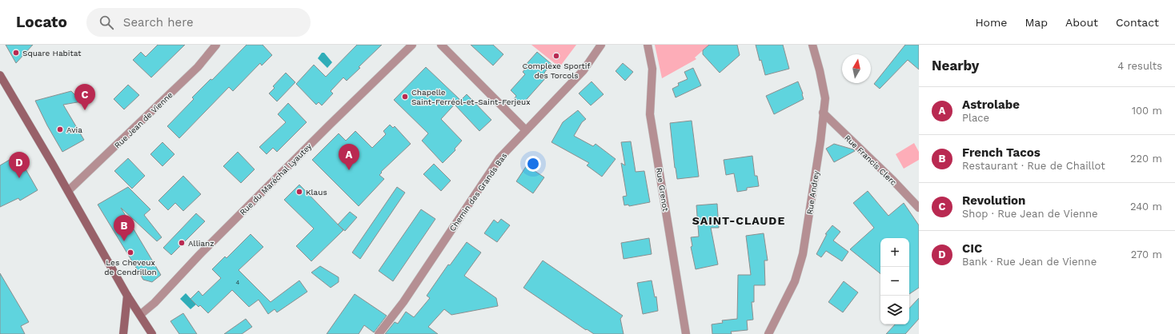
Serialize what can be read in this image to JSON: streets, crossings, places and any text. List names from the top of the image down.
{
  "streets": {
    "street": [
      "Rue Jean de Vienne",
      "Rue Francis Clerc",
      "Rue du Maréchal Lyautey",
      "Rue Grenot",
      "Chemin des Grands Bas",
      "Rue Andrey"
    ]
  },
  "crossings": [
    ["Rue Francis Clerc", "Rue Andrey"]
  ],
  "districts": ["SAINT-CLAUDE"],
  "places": [
    "Square Habitat",
    "Complexe Sportif des Torcols",
    "Chapelle Saint-Ferréol-et-Saint-Ferjeux",
    "Avia",
    "Klaus",
    "Allianz",
    "Les Cheveux de Cendrillon"
  ],
  "house_numbers": ["4"],
  "north": "top",
  "page": {
    "header": "Locato",
    "search": "Search here",
    "nav": [
      "Home",
      "Map",
      "About",
      "Contact"
    ],
    "heading": ["Nearby", "4 results"],
    "pins": [
      "C",
      "A",
      "D",
      "B"
    ],
    "list": [
      {
        "mark": "A",
        "name": "Astrolabe",
        "note": "Place",
        "value": "100 m"
      },
      {
        "mark": "B",
        "name": "French Tacos",
        "note": "Restaurant · Rue de Chaillot",
        "value": "220 m"
      },
      {
        "mark": "C",
        "name": "Revolution",
        "note": "Shop · Rue Jean de Vienne",
        "value": "240 m"
      },
      {
        "mark": "D",
        "name": "CIC",
        "note": "Bank · Rue Jean de Vienne",
        "value": "270 m"
      }
    ],
    "map_buttons": ["+", "−"]
  }
}
